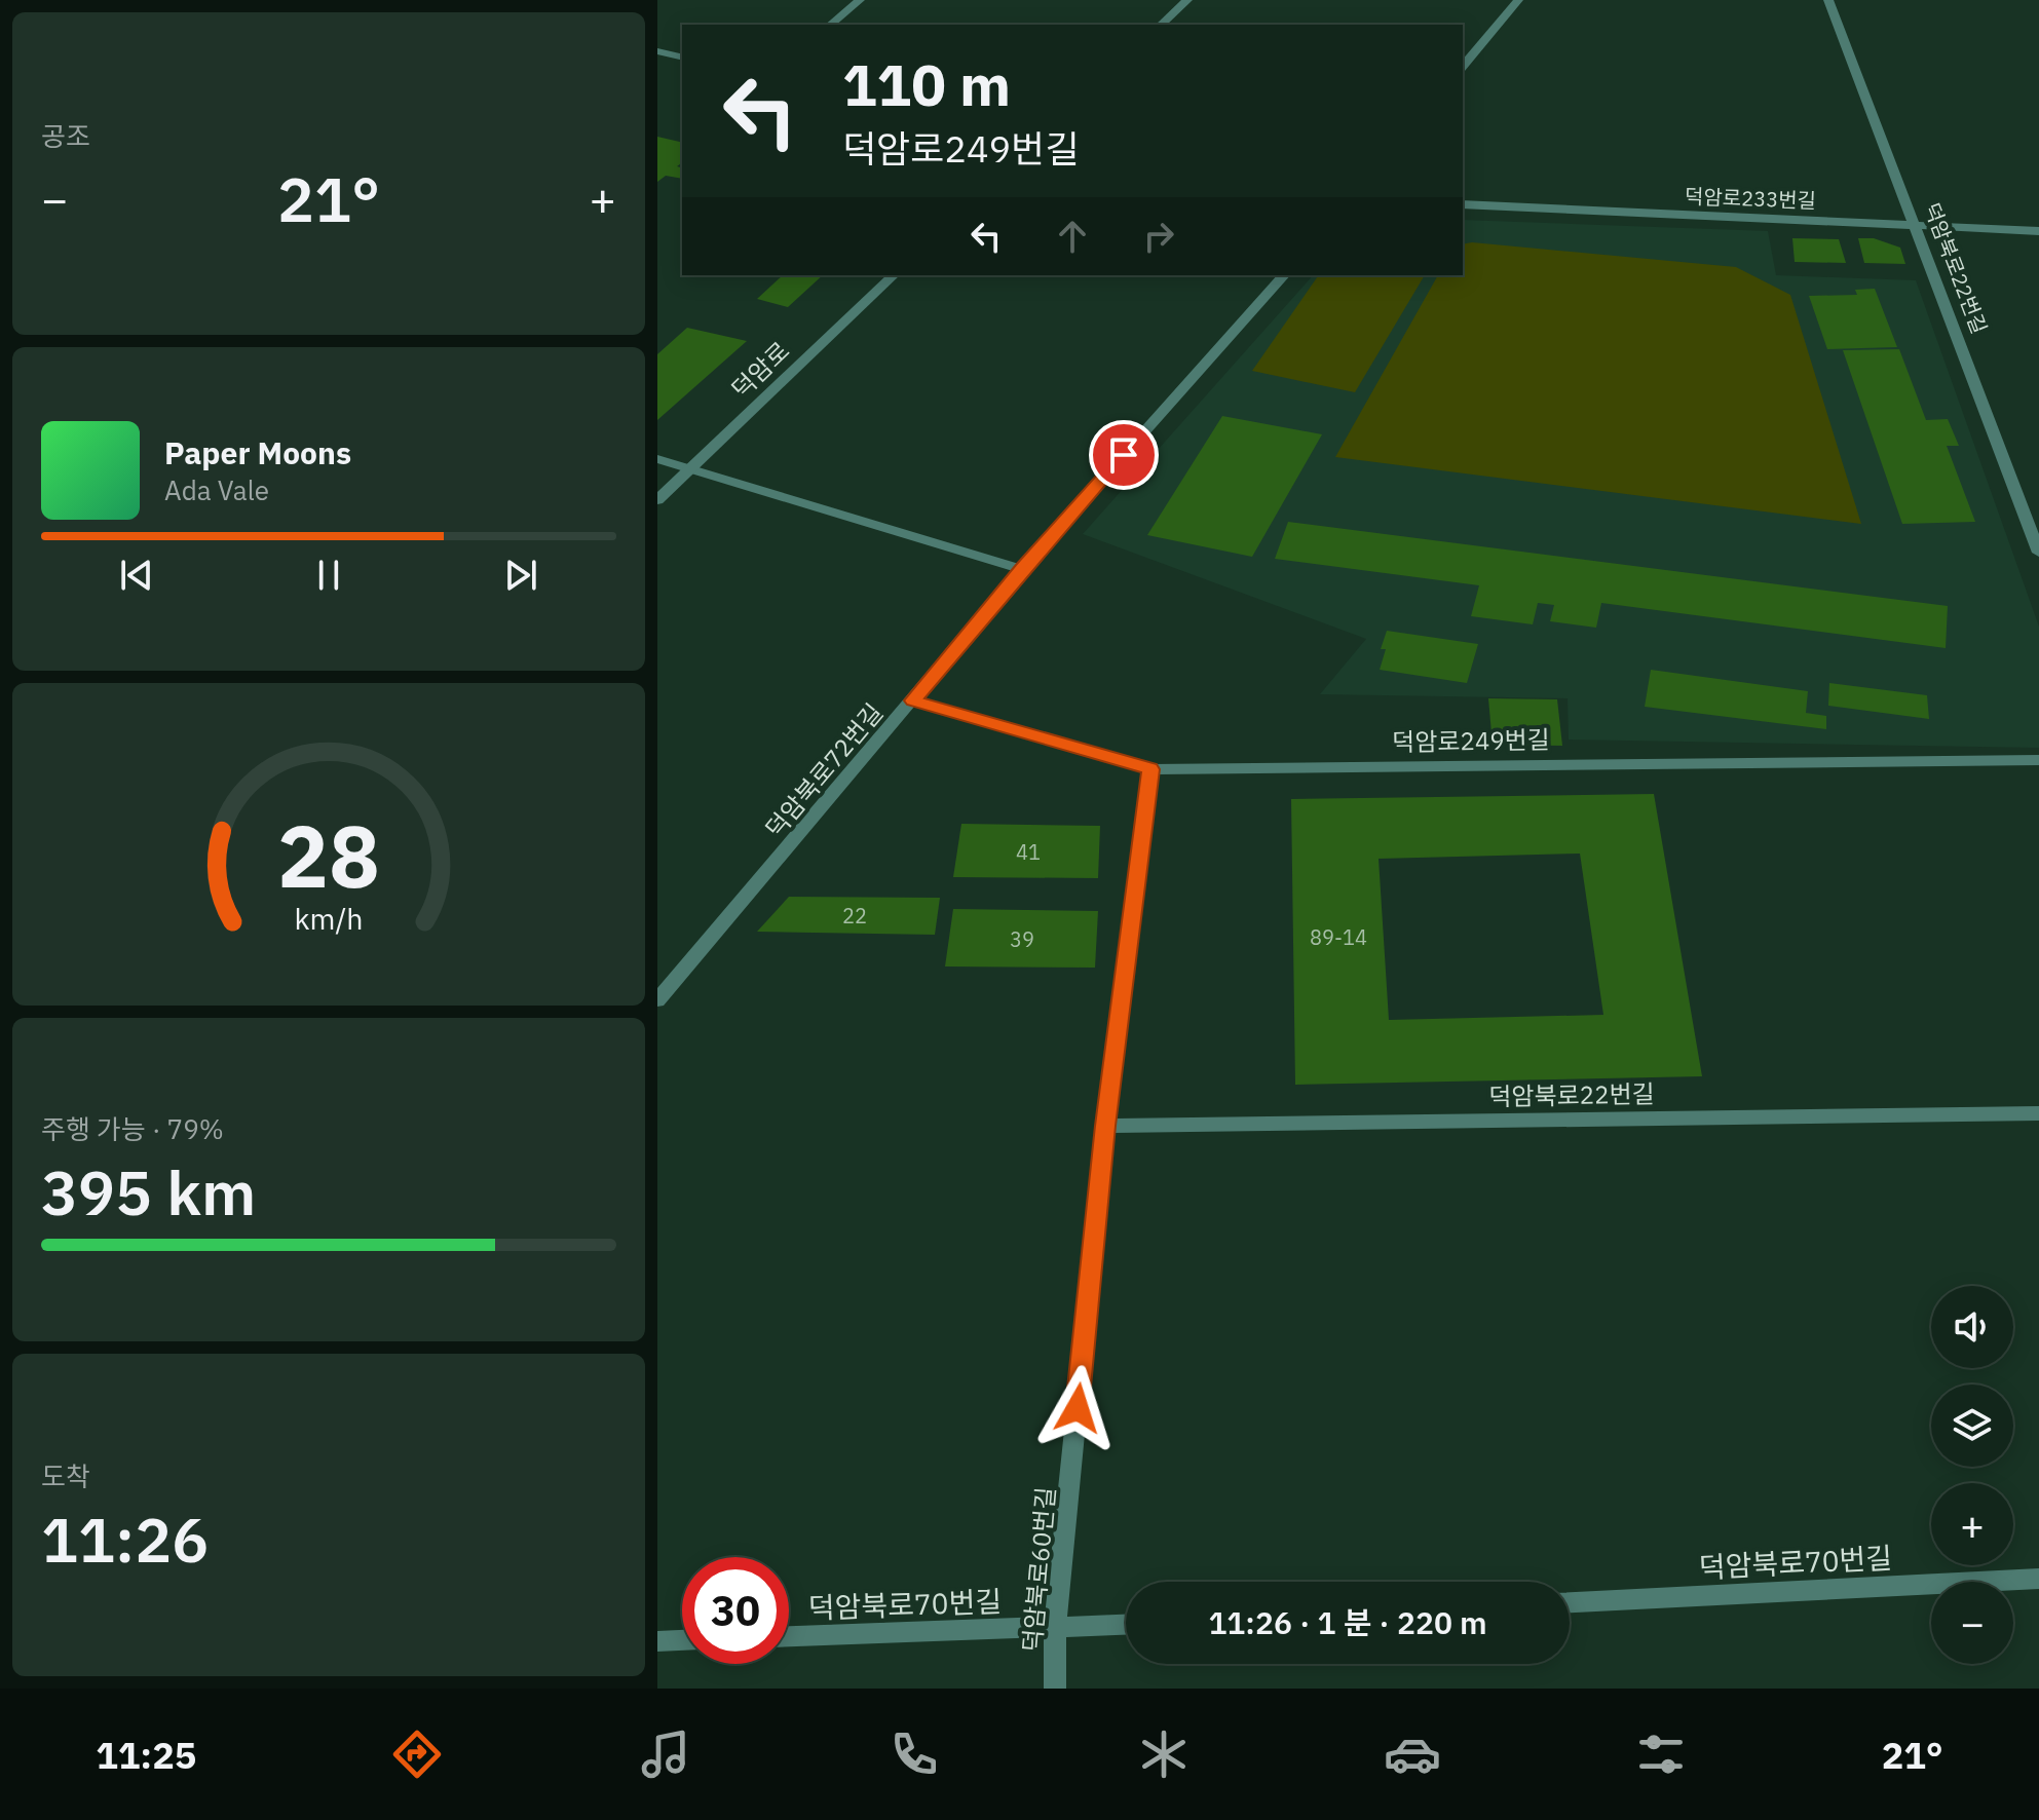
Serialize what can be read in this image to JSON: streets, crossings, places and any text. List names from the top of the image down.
{
  "streets": {
    "street": [
      "덕암로233번길",
      "덕암북로22번길",
      "덕암로",
      "덕암로249번길",
      "덕암북로72번길",
      "덕암북로70번길",
      "덕암북로60번길"
    ]
  },
  "crossings": [
    ["덕암로233번길", "덕암북로22번길"],
    ["덕암북로22번길", "덕암북로60번길"],
    ["덕암로249번길", "덕암북로72번길"],
    ["덕암로249번길", "덕암북로60번길"],
    ["덕암북로70번길", "덕암북로60번길"]
  ],
  "house_numbers": [
    "41",
    "22",
    "89-14",
    "39"
  ],
  "page": {
    "tile": [
      "공조",
      ["주행 가능 · 79%", "395 km"],
      ["도착", "11:26"]
    ],
    "turn": ["110 m", "덕암로249번길"],
    "heat": ["−", "21°", "+"],
    "song": ["Paper Moons", "Ada Vale"],
    "map_buttons": ["+", "−"],
    "limit": "30",
    "trip": "11:26 · 1 분 · 220 m",
    "tabs": ["11:25", "21°"],
    "gauge": ["28", "km/h"]
  }
}
